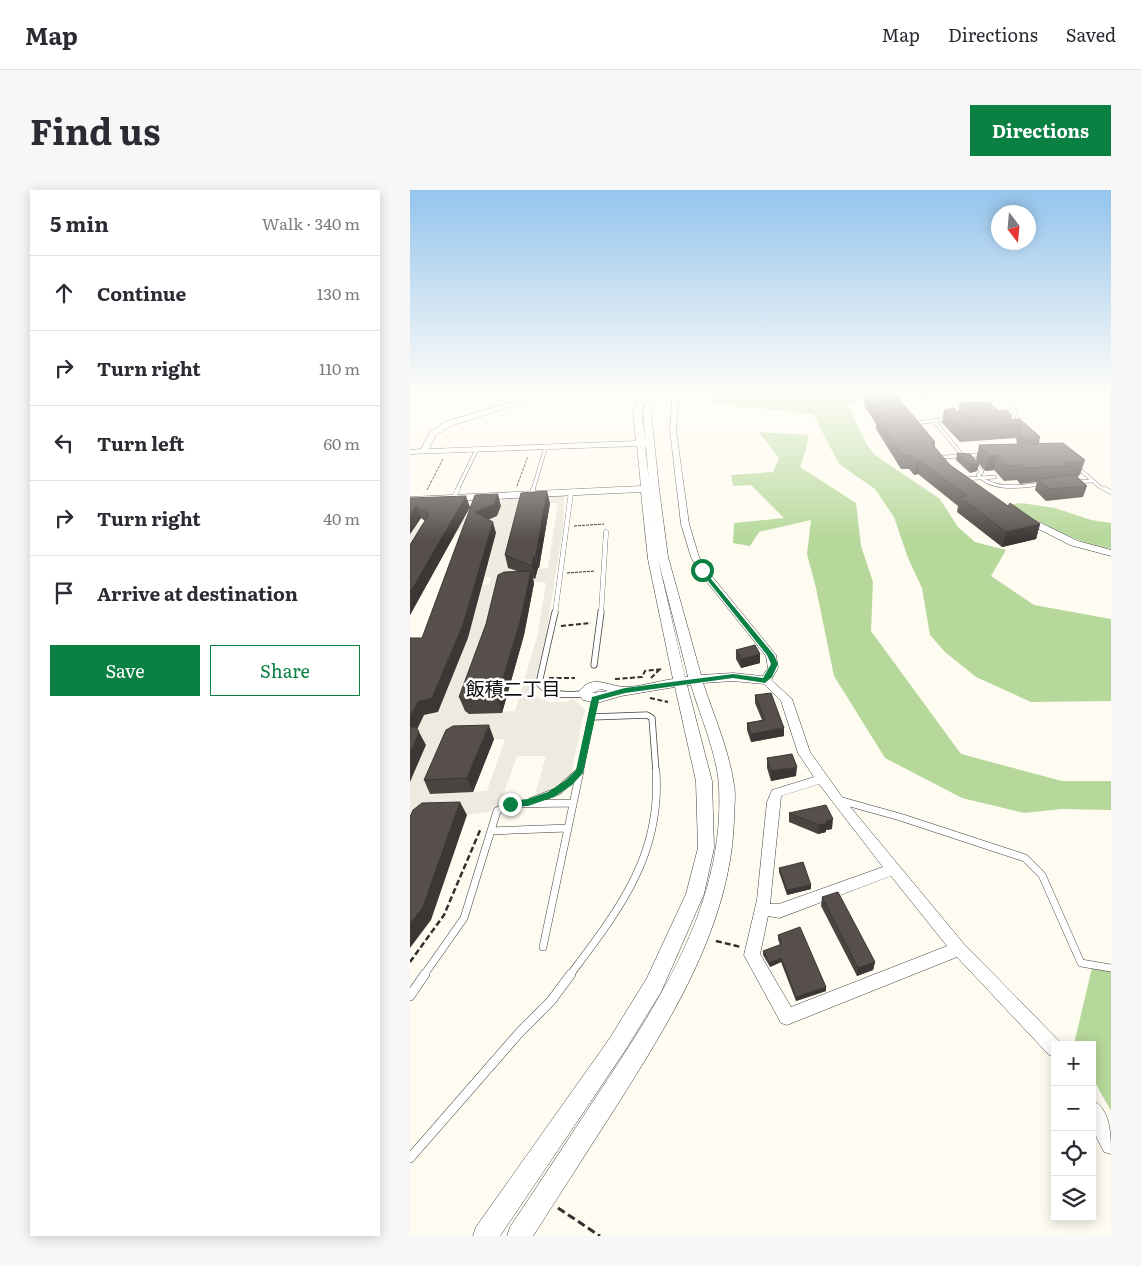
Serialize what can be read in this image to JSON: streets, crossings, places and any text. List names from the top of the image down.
{
  "districts": ["飯積二丁目"],
  "north": "bottom",
  "page": {
    "header": "Map",
    "nav": ["Map", "Directions", "Saved"],
    "title": "Find us",
    "buttons": [
      "Directions",
      ["Save", "Share"]
    ],
    "heading": ["5 min", "Walk · 340 m"],
    "list": [
      ["Continue", "130 m"],
      ["Turn right", "110 m"],
      ["Turn left", "60 m"],
      ["Turn right", "40 m"],
      "Arrive at destination"
    ],
    "map_buttons": ["+", "−"]
  }
}
